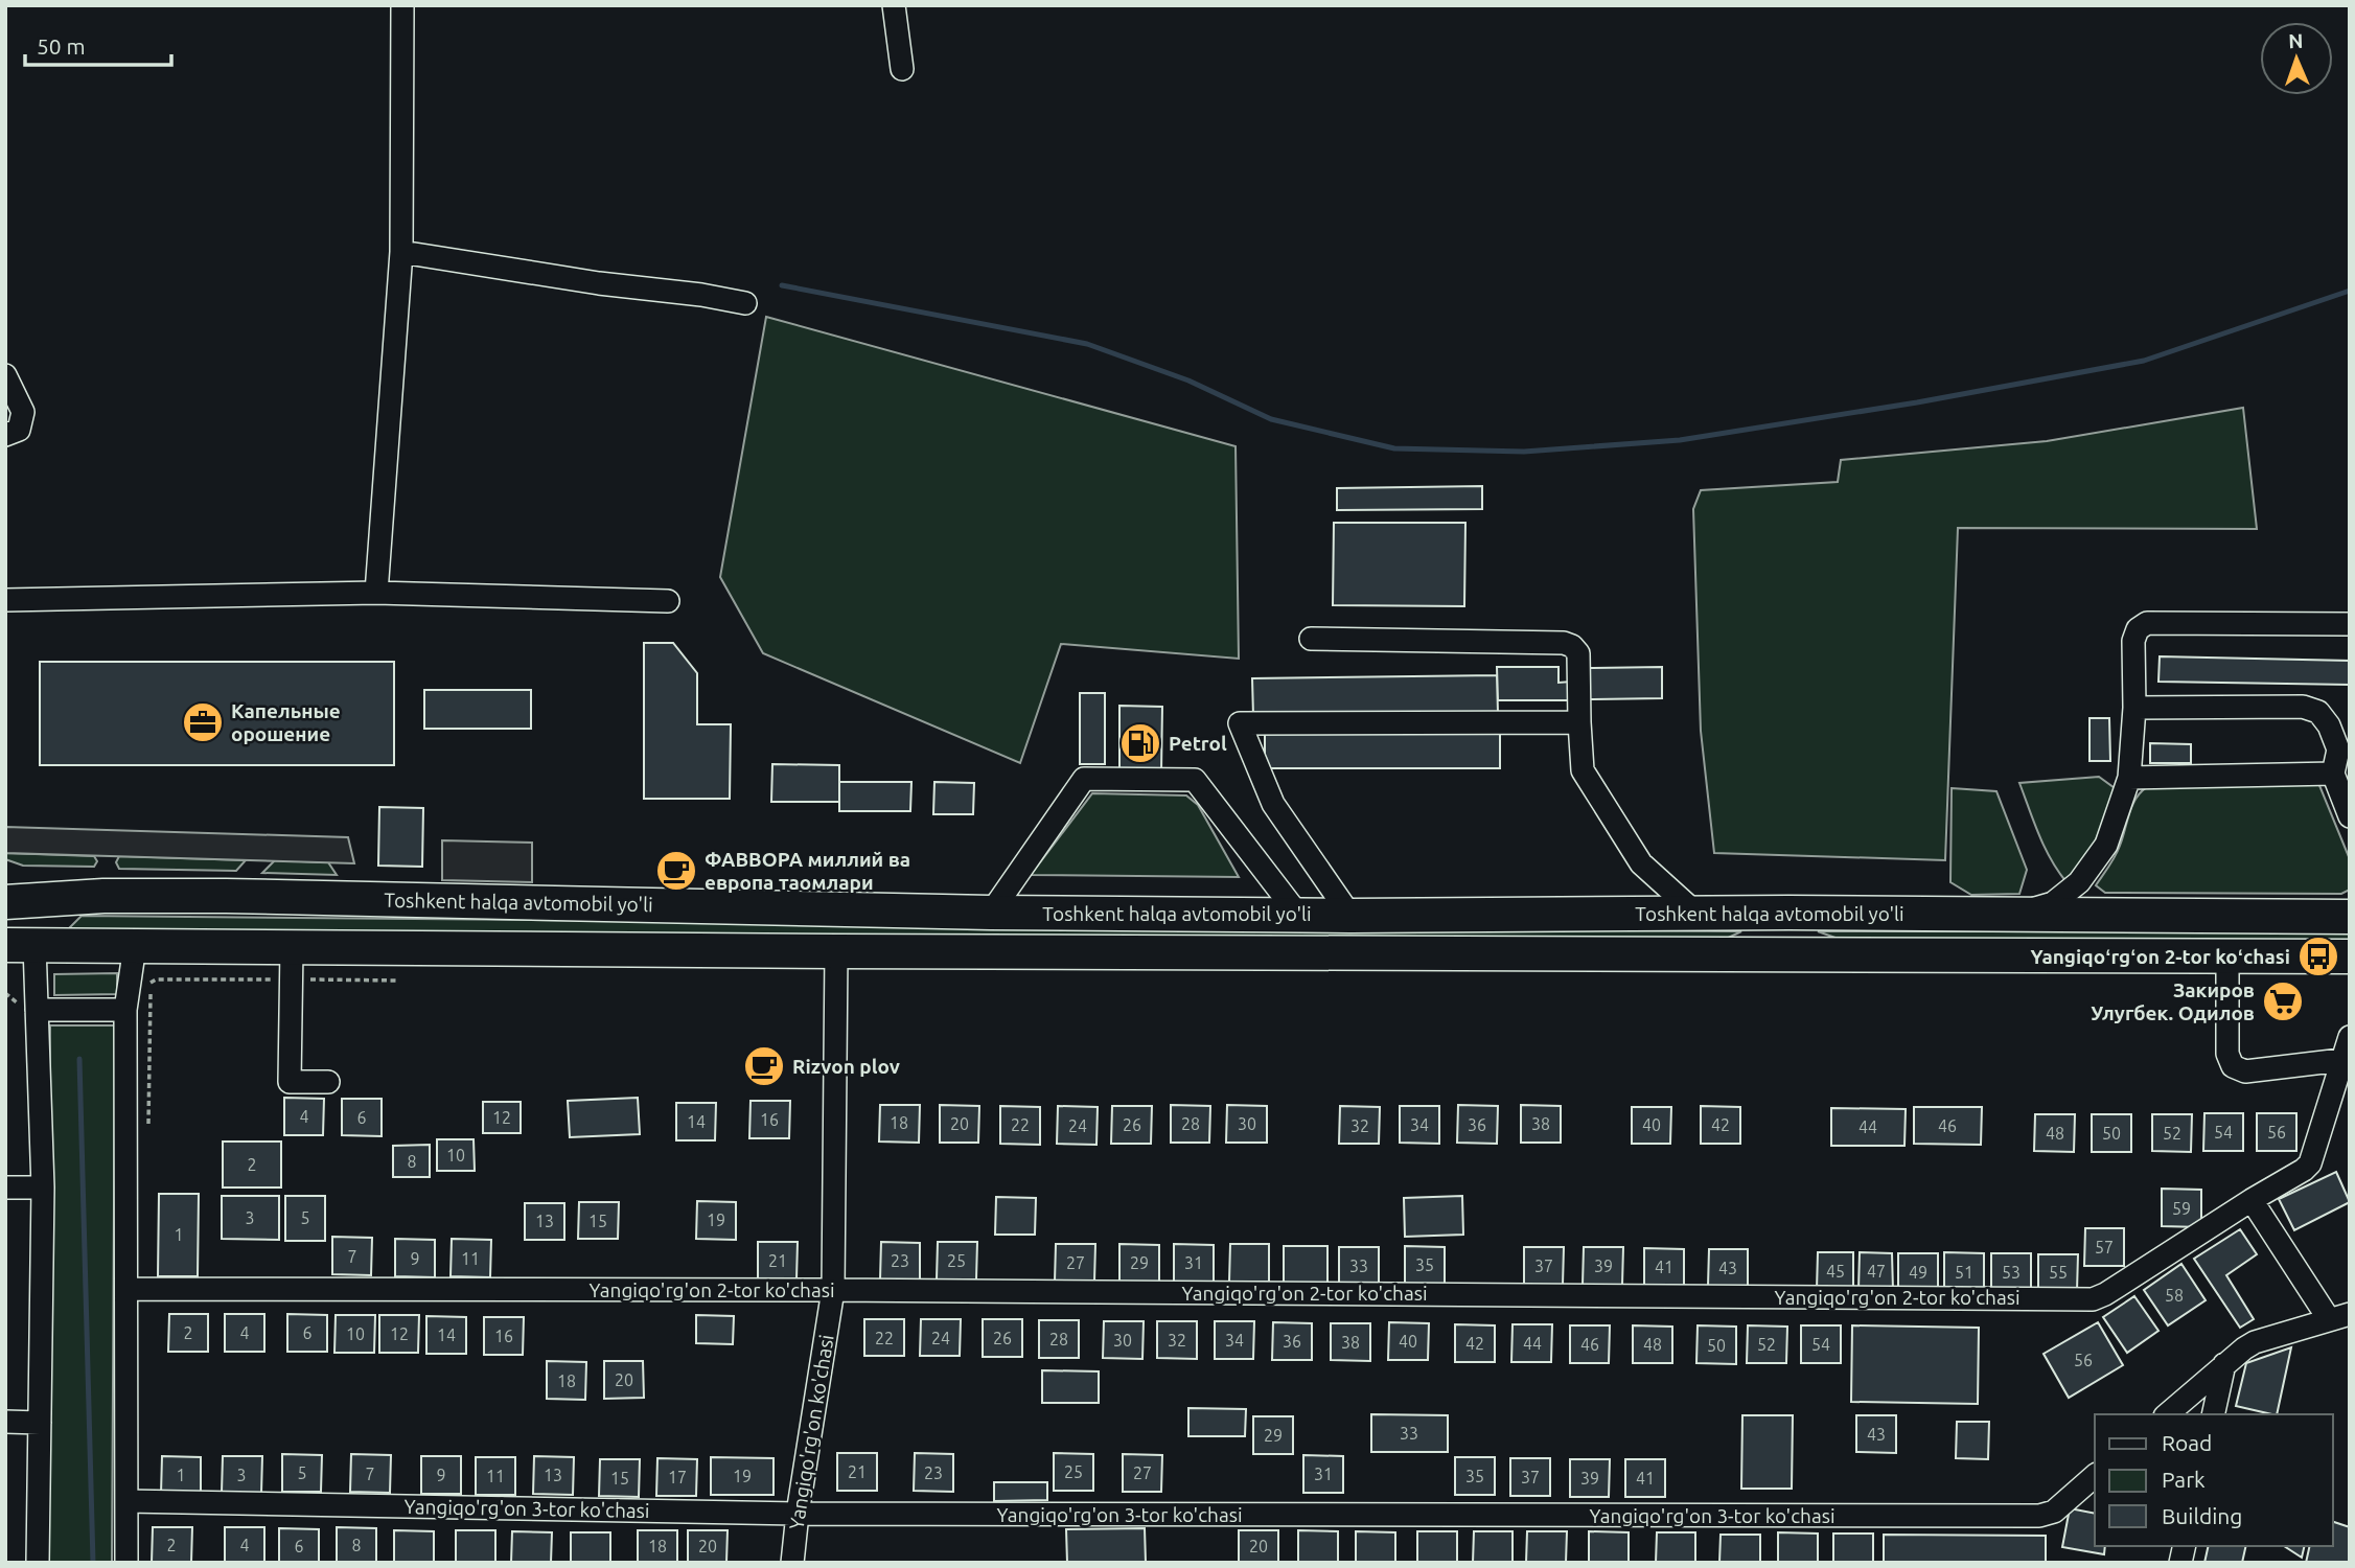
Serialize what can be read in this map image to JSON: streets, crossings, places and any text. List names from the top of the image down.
{
  "streets": {
    "highway": ["Toshkent halqa avtomobil yo'li"],
    "street": ["Yangiqo'rg'on 2-tor ko'chasi", "Yangiqo'rg'on ko'chasi", "Yangiqo'rg'on 3-tor ko'chasi"]
  },
  "crossings": [
    ["Toshkent halqa avtomobil yo'li", "Yangiqo'rg'on ko'chasi"],
    ["Yangiqo'rg'on 2-tor ko'chasi", "Yangiqo'rg'on ko'chasi"],
    ["Yangiqo'rg'on ko'chasi", "Yangiqo'rg'on 3-tor ko'chasi"]
  ],
  "places": {
    "office": ["Капельные орошение"],
    "fuel station": ["Petrol"],
    "cafe": ["ФАВВОРА миллий ва европа таомлари", "Rizvon plov"],
    "bus stop": ["Yangiqoʻrgʻon 2-tor koʻchasi"],
    "supermarket": ["Закиров Улугбек. Одилов"]
  },
  "house_numbers": [
    "4",
    "6",
    "12",
    "16",
    "14",
    "18",
    "20",
    "28",
    "30",
    "38",
    "22",
    "26",
    "34",
    "36",
    "40",
    "42",
    "24",
    "32",
    "46",
    "44",
    "54",
    "56",
    "48",
    "50",
    "52",
    "10",
    "8",
    "2",
    "59",
    "3",
    "5",
    "19",
    "13",
    "15",
    "1",
    "57",
    "7",
    "9",
    "11",
    "21",
    "23",
    "25",
    "27",
    "29",
    "31",
    "35",
    "33",
    "37",
    "39",
    "41",
    "43",
    "45",
    "47",
    "49",
    "51",
    "53",
    "55",
    "58",
    "2",
    "4",
    "6",
    "10",
    "12",
    "14",
    "16",
    "22",
    "24",
    "26",
    "28",
    "30",
    "32",
    "34",
    "36",
    "40",
    "38",
    "42",
    "44",
    "46",
    "48",
    "52",
    "54",
    "50",
    "56",
    "20",
    "18",
    "33",
    "43",
    "29",
    "21",
    "25",
    "5",
    "23",
    "27",
    "7",
    "31",
    "1",
    "3",
    "9",
    "13",
    "11",
    "19",
    "35",
    "17",
    "37",
    "15",
    "39",
    "41",
    "2",
    "4",
    "8",
    "6",
    "18",
    "20",
    "20"
  ],
  "legend": ["Road", "Park", "Building"],
  "scale_bar": "50 m",
  "north": "top"
}
